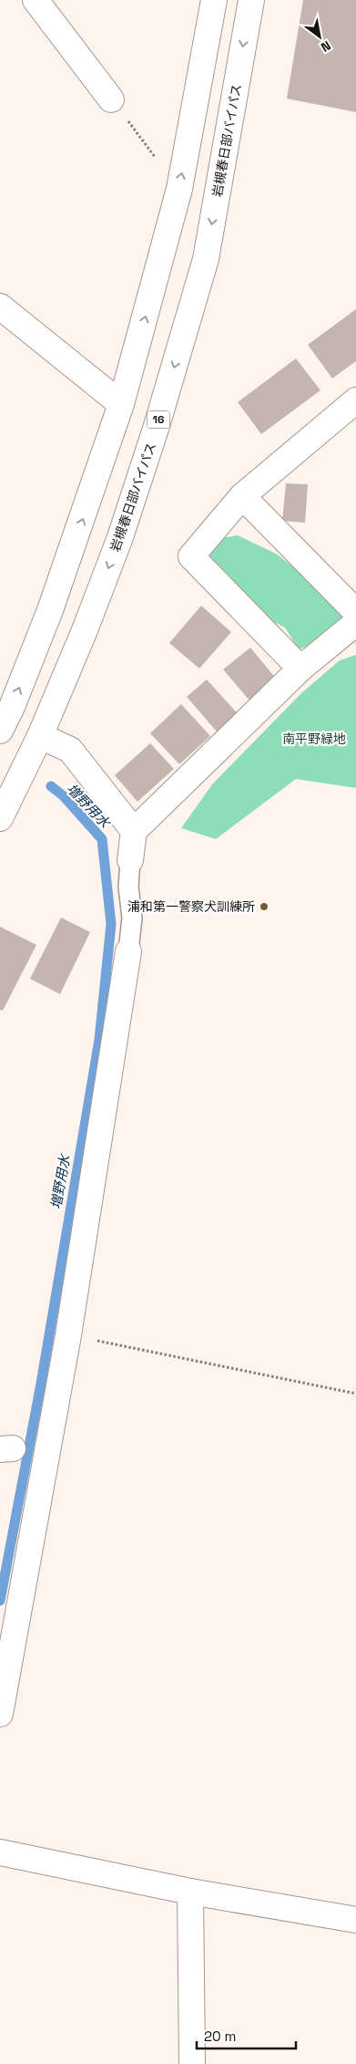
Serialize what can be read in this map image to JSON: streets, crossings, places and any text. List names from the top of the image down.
{
  "streets": {
    "main road": ["岩槻春日部バイパス", "16"]
  },
  "water": ["増野用水"],
  "parks": ["南平野緑地"],
  "places": ["浦和第一警察犬訓練所"],
  "scale_bar": "20 m",
  "north": "bottom right"
}
